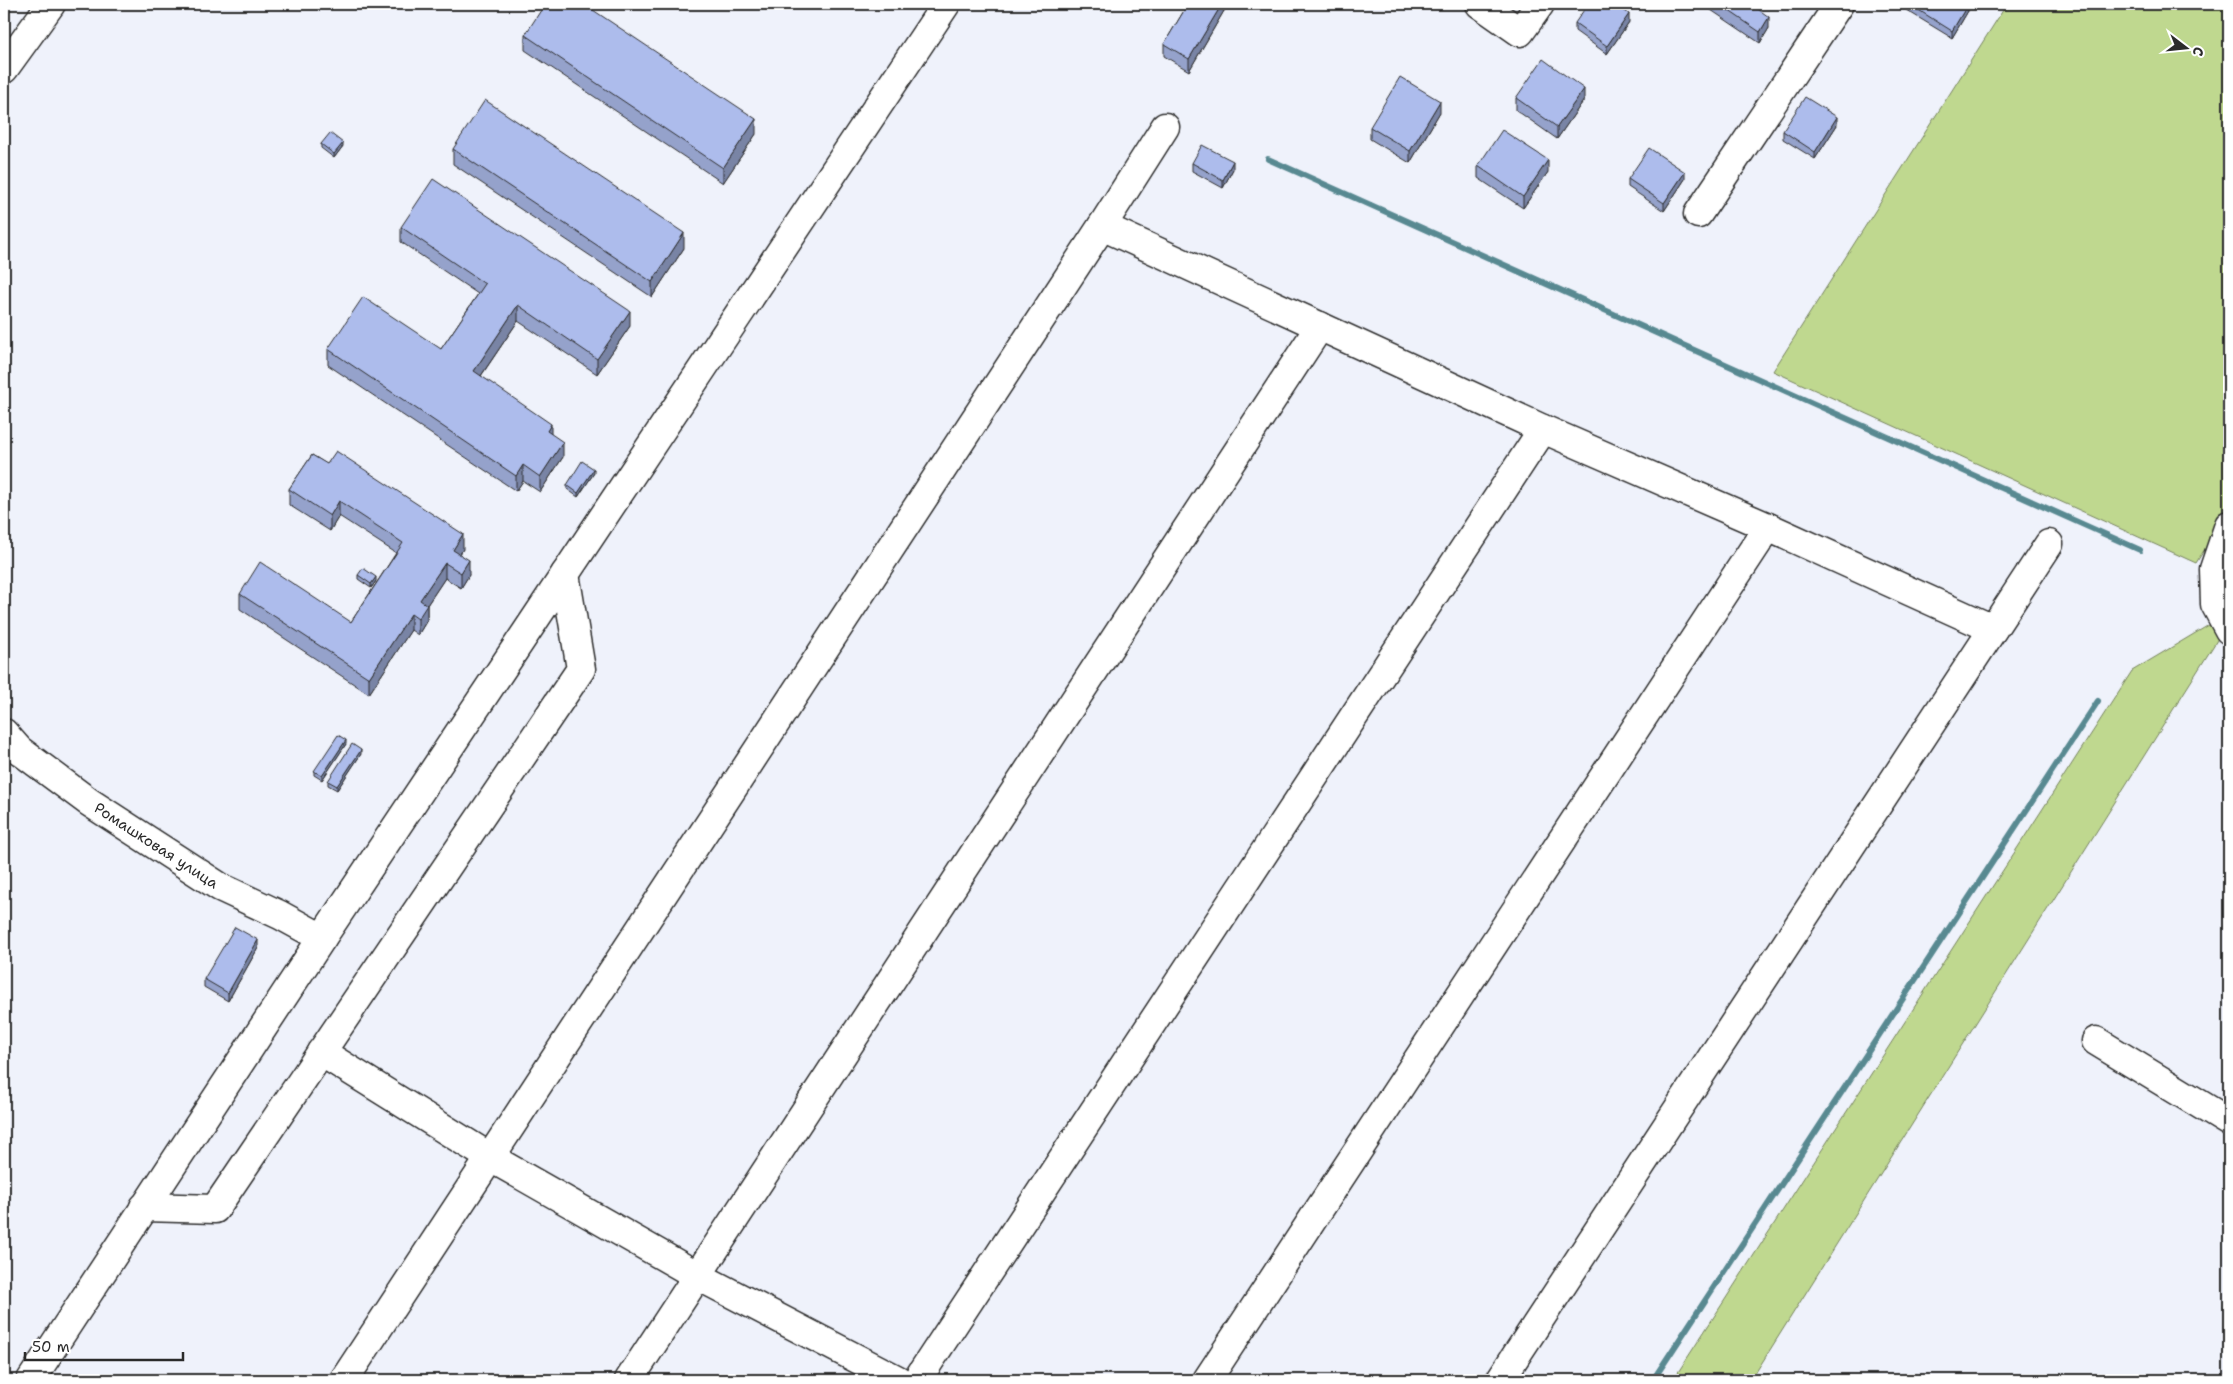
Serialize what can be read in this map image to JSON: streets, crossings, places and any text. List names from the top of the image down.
{
  "streets": {
    "street": ["Ромашковая улица"]
  },
  "scale_bar": "50 m",
  "north": "right"
}
